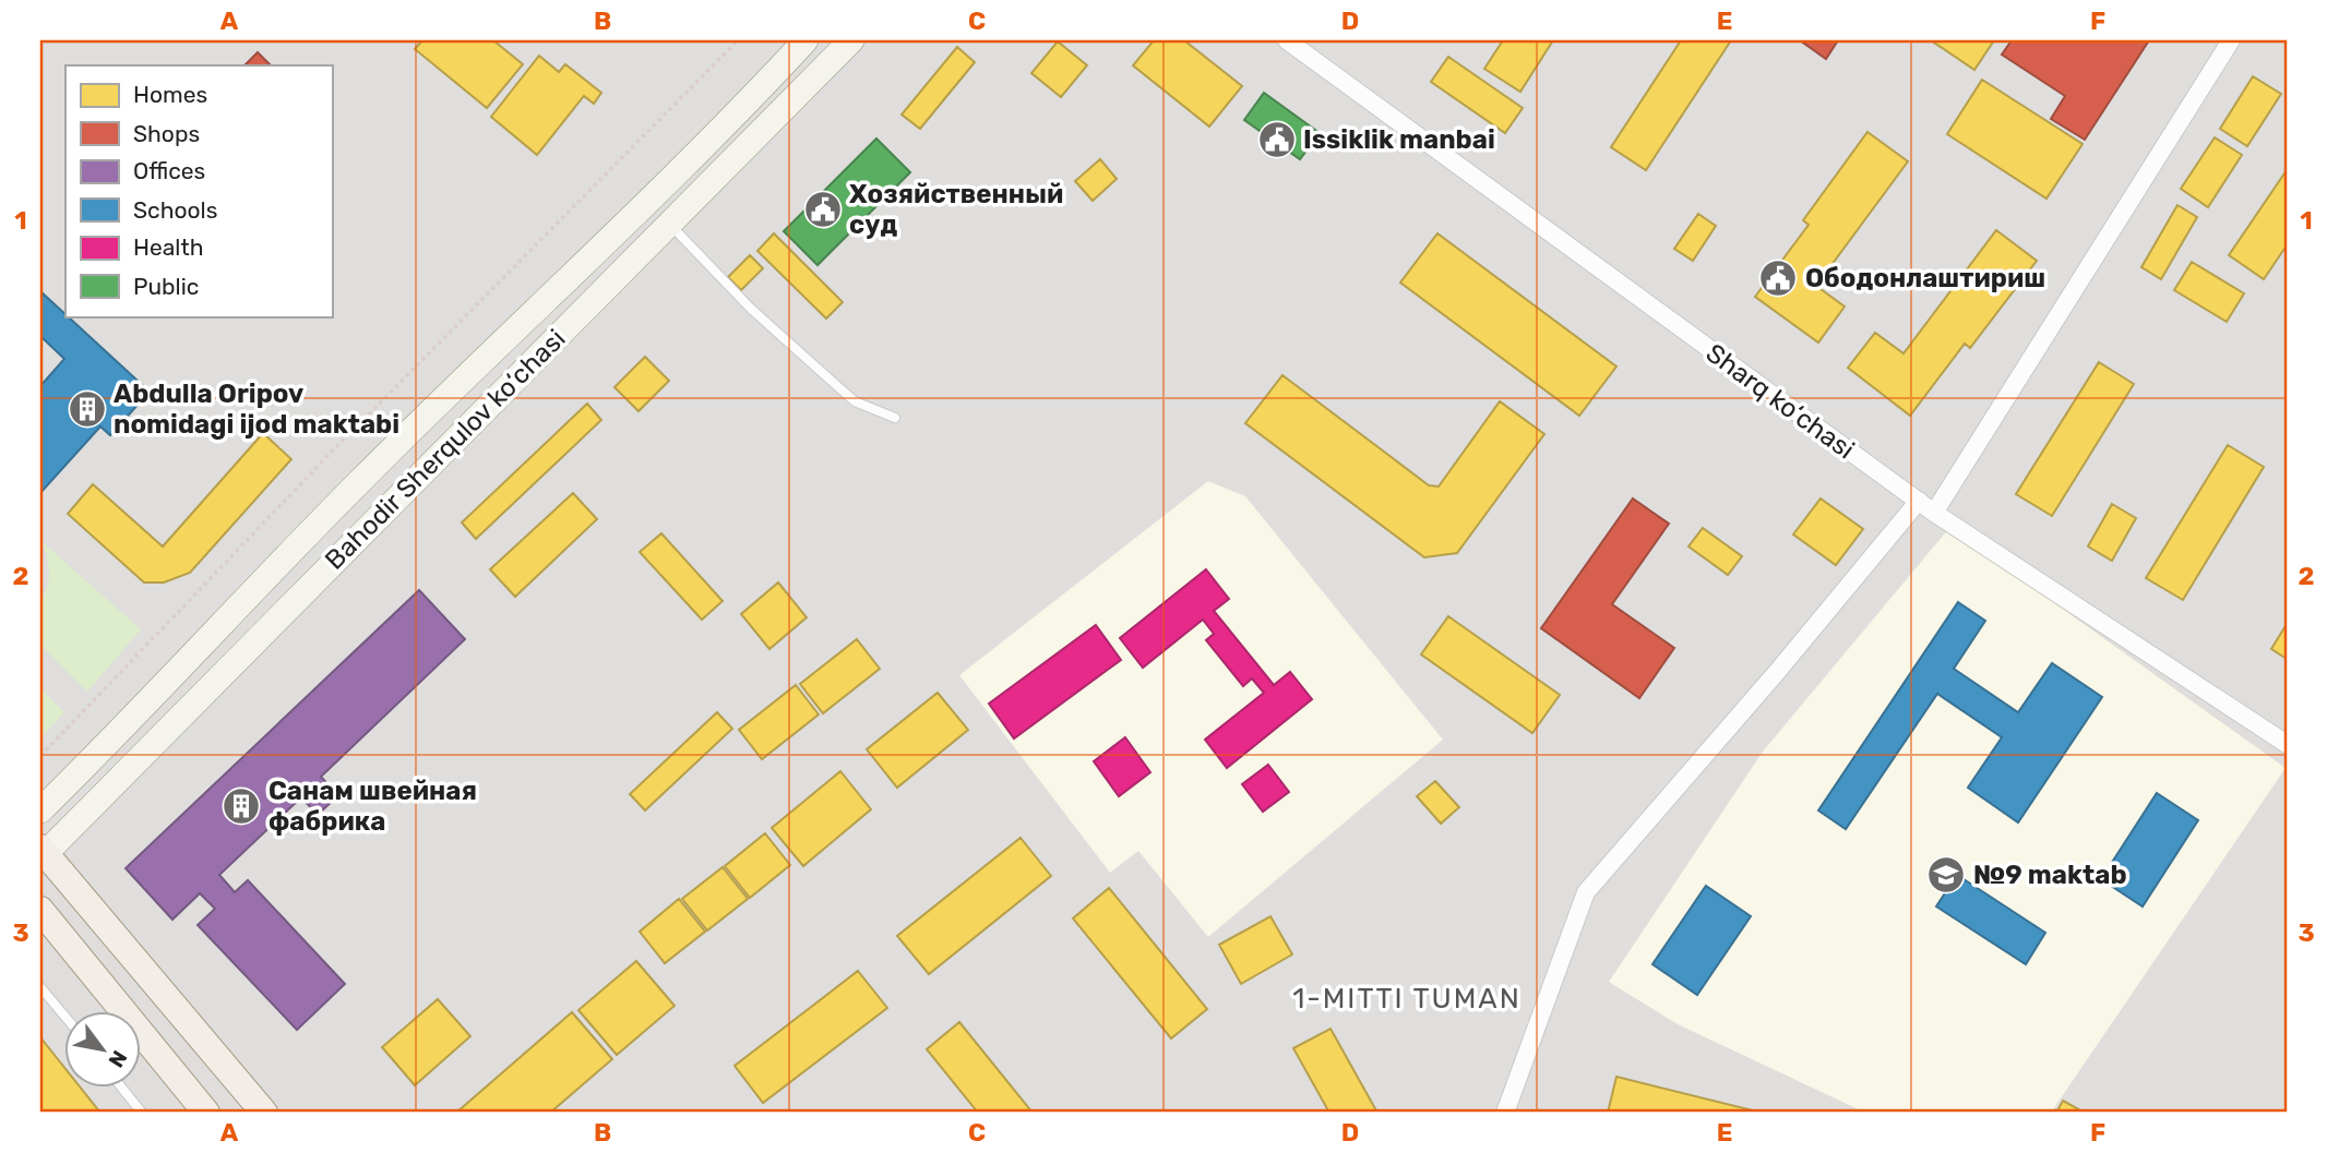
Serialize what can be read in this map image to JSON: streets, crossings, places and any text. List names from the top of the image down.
{
  "streets": {
    "main road": ["Bahodir Sherqulov ko‘chasi"],
    "street": ["Sharq ko‘chasi"]
  },
  "districts": ["1-MITTI TUMAN"],
  "places": {
    "public building": ["Issiklik manbai", "Хозяйственный суд", "Ободонлаштириш"],
    "building": ["Abdulla Oripov nomidagi ijod maktabi", "Санам швейная фабрика"],
    "school or university": ["№9 maktab"]
  },
  "legend": [
    "Homes",
    "Shops",
    "Offices",
    "Schools",
    "Health",
    "Public"
  ],
  "north": "bottom right",
  "grid": {
    "columns": [
      "A",
      "B",
      "C",
      "D",
      "E",
      "F"
    ],
    "rows": ["1", "2", "3"]
  }
}
